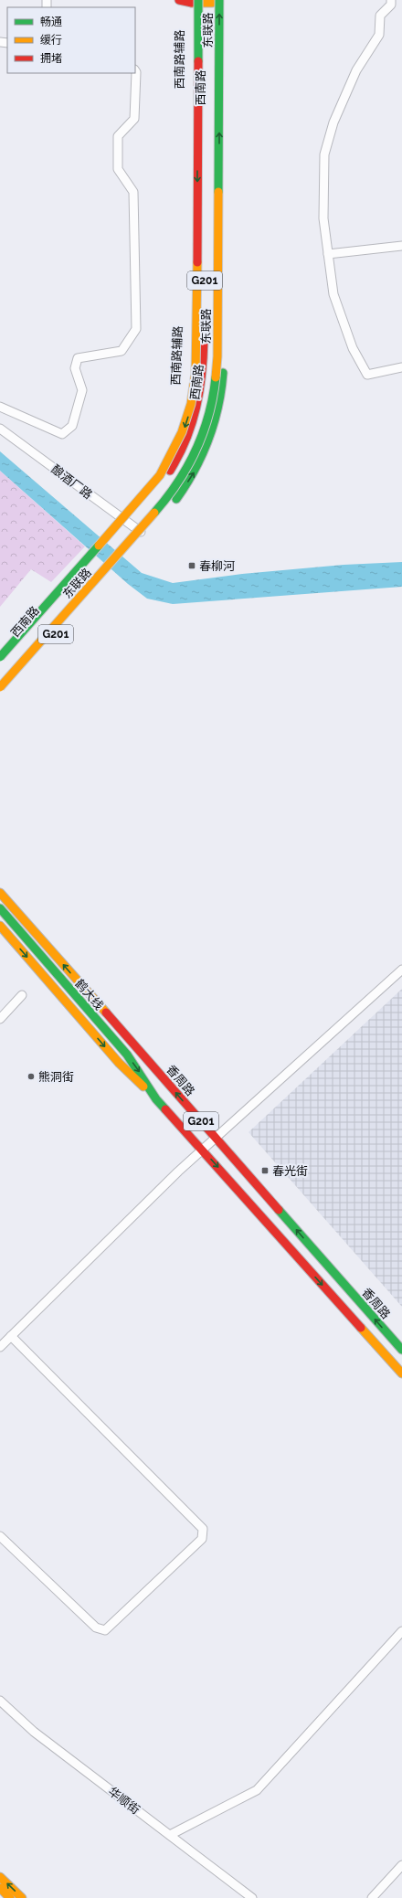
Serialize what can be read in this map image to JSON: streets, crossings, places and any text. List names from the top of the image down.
{
  "streets": {
    "main road": [
      "东联路",
      "西南路辅路",
      "西南路",
      "G201",
      "鹤大线",
      "香周路"
    ],
    "street": ["酿酒厂路", "华顺街"]
  },
  "crossings": [
    ["东联路", "西南路辅路"],
    ["东联路", "西南路"],
    ["西南路辅路", "西南路"],
    ["西南路辅路", "酿酒厂路"],
    ["西南路", "酿酒厂路"],
    ["G201", "鹤大线"]
  ],
  "places": {
    "transit": ["春柳河", "春光街"],
    "other": ["熊洞街"]
  },
  "legend": ["畅通", "缓行", "拥堵"]
}
